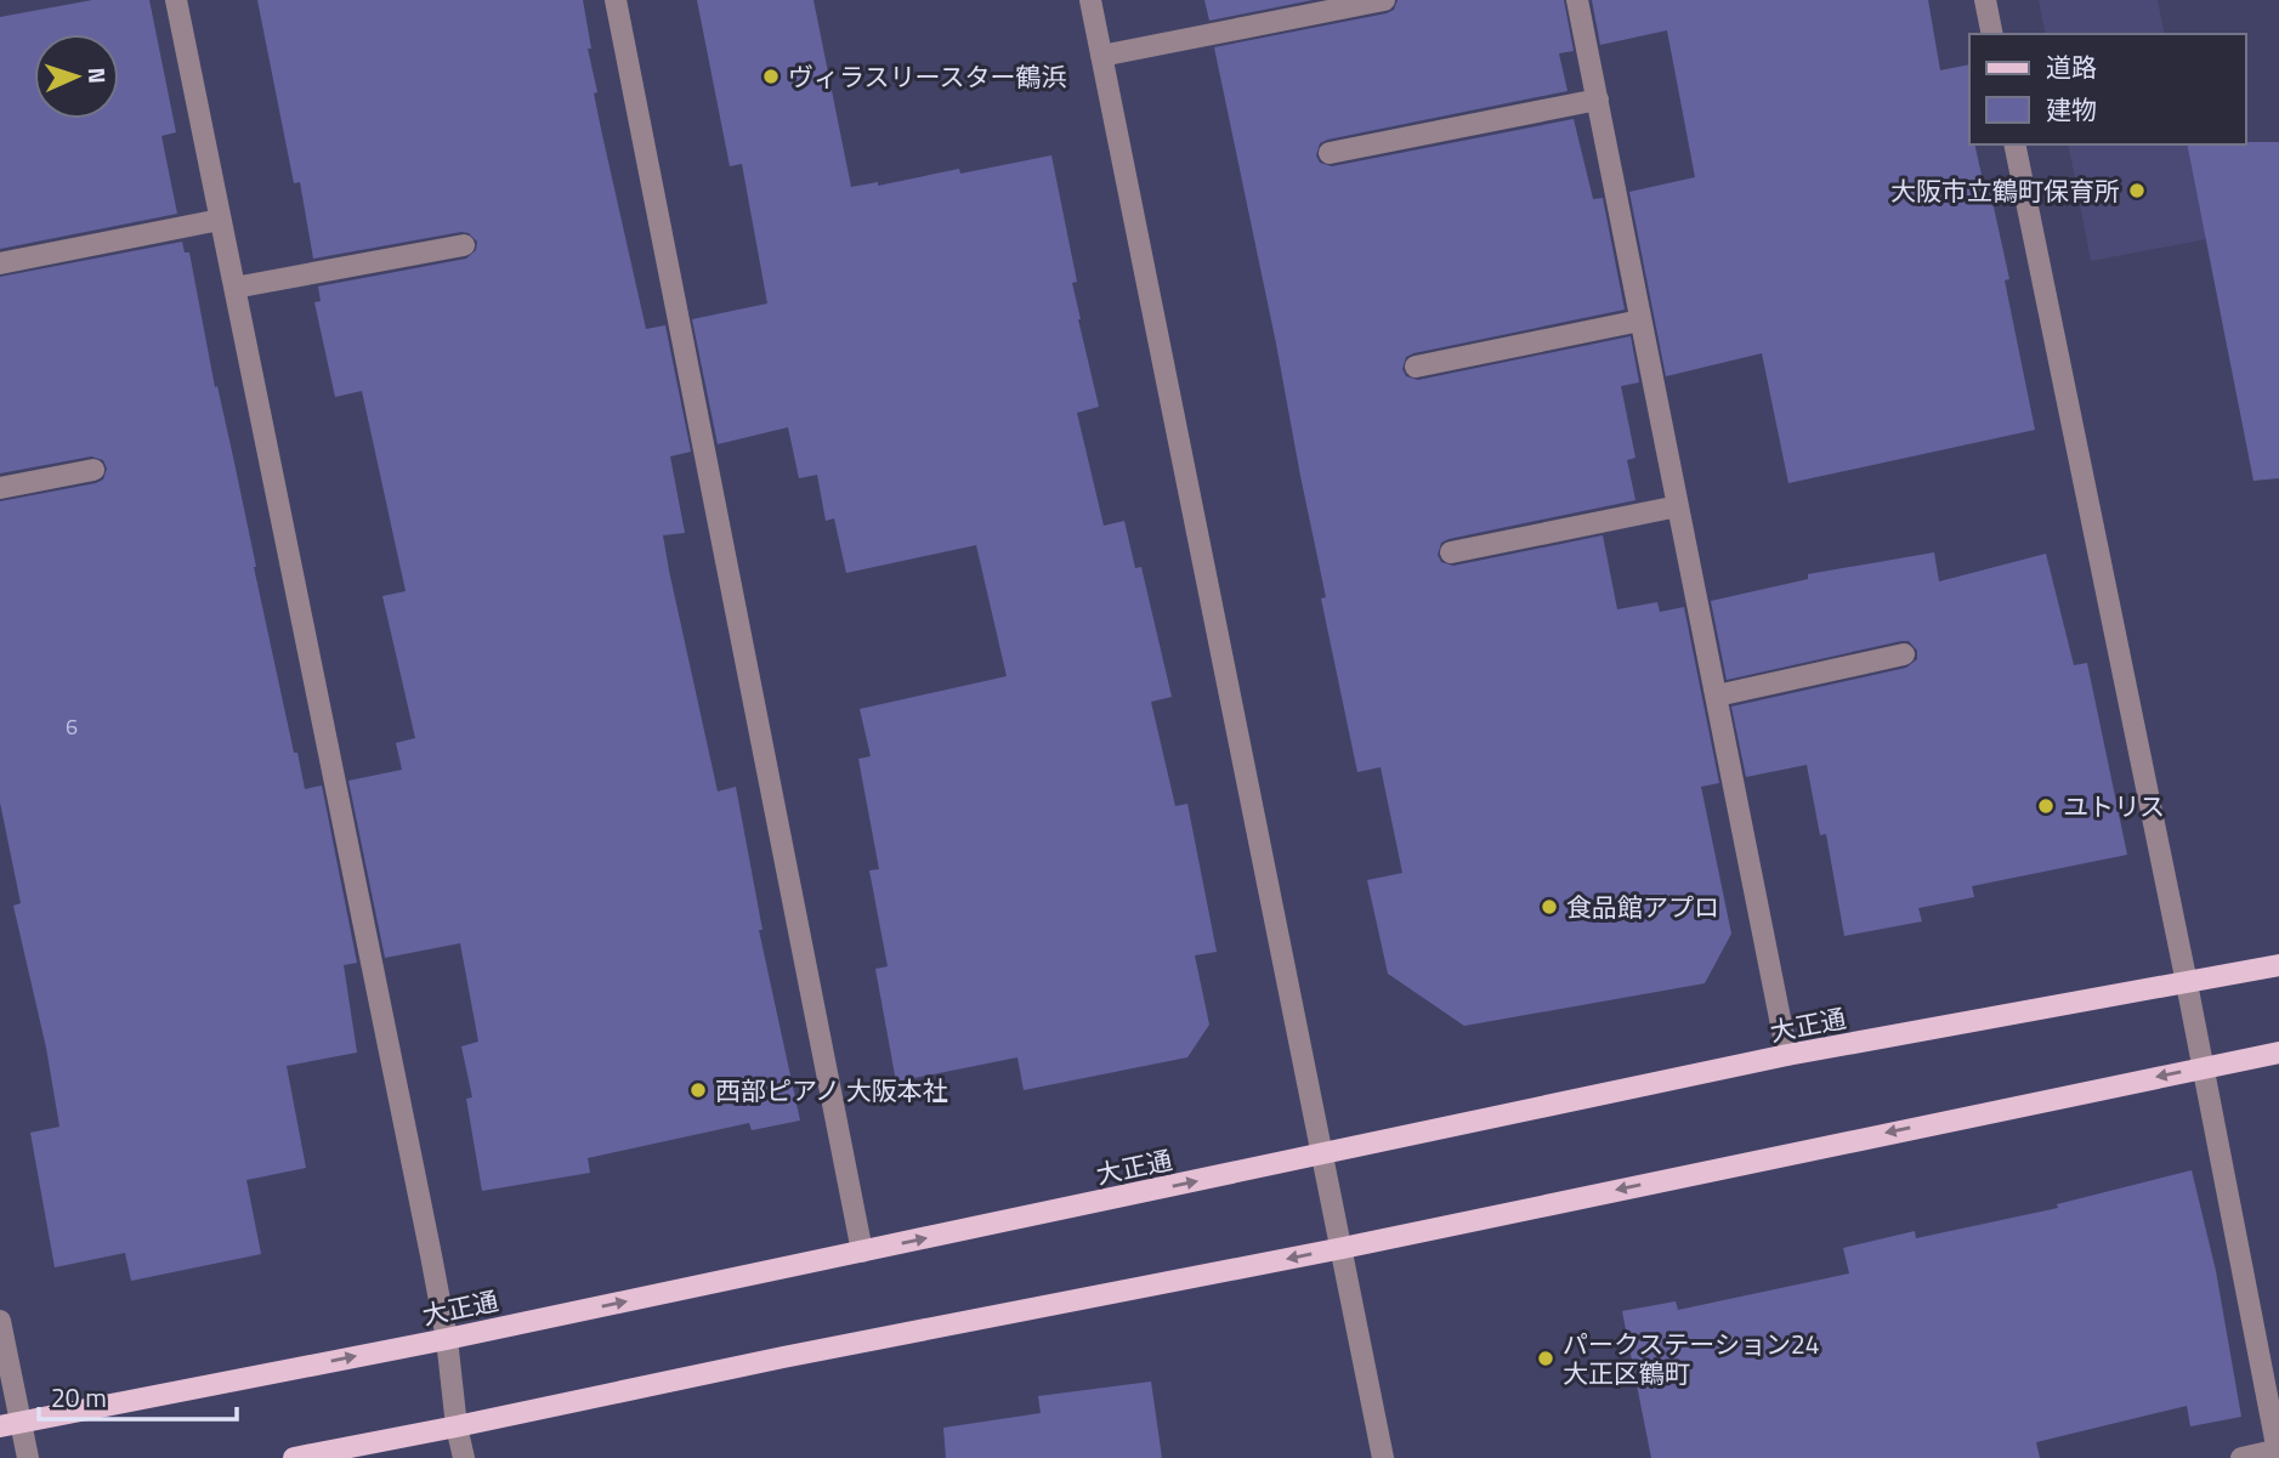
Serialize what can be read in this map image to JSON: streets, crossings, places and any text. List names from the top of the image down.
{
  "streets": {
    "main road": ["大正通"]
  },
  "places": [
    "ヴィラスリースター鶴浜",
    "大阪市立鶴町保育所",
    "ユトリス",
    "食品館アプロ",
    "西部ピアノ 大阪本社",
    "パークステーション24 大正区鶴町"
  ],
  "house_numbers": ["6"],
  "legend": ["道路", "建物"],
  "scale_bar": "20 m",
  "north": "right"
}
